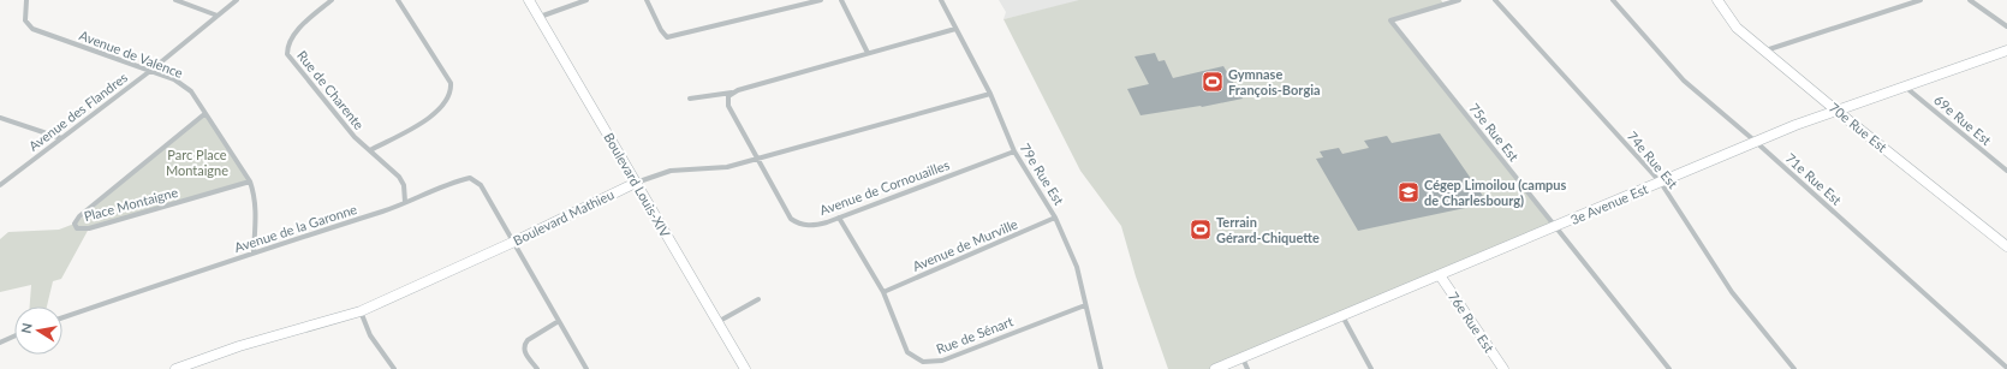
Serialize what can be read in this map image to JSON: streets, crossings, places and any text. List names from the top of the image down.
{
  "streets": {
    "street": [
      "Avenue de Valence",
      "Rue de Charente",
      "Avenue des Flandres",
      "69e Rue Est",
      "70e Rue Est",
      "75e Rue Est",
      "74e Rue Est",
      "79e Rue Est",
      "71e Rue Est",
      "Boulevard Louis-XIV",
      "Avenue de Cornouailles",
      "Place Montaigne",
      "3e Avenue Est",
      "Boulevard Mathieu",
      "Avenue de la Garonne",
      "Avenue de Murville",
      "76e Rue Est",
      "Rue de Sénart"
    ]
  },
  "crossings": [
    ["Avenue de Valence", "Avenue des Flandres"],
    ["Avenue de Valence", "Place Montaigne"],
    ["Avenue de Valence", "Avenue de la Garonne"],
    ["Rue de Charente", "Avenue de la Garonne"],
    ["69e Rue Est", "3e Avenue Est"],
    ["70e Rue Est", "3e Avenue Est"],
    ["75e Rue Est", "3e Avenue Est"],
    ["74e Rue Est", "3e Avenue Est"],
    ["79e Rue Est", "Avenue de Cornouailles"],
    ["79e Rue Est", "Boulevard Mathieu"],
    ["79e Rue Est", "Avenue de Murville"],
    ["79e Rue Est", "Rue de Sénart"],
    ["71e Rue Est", "3e Avenue Est"],
    ["Boulevard Louis-XIV", "Boulevard Mathieu"],
    ["Avenue de Cornouailles", "Boulevard Mathieu"],
    ["Avenue de Cornouailles", "Rue de Sénart"],
    ["3e Avenue Est", "76e Rue Est"],
    ["Boulevard Mathieu", "Avenue de la Garonne"],
    ["Avenue de Murville", "Rue de Sénart"]
  ],
  "parks": ["Parc Place Montaigne"],
  "places": {
    "sports": ["Gymnase François-Borgia", "Terrain Gérard-Chiquette"],
    "school or university": ["Cégep Limoilou (campus de Charlesbourg)"]
  },
  "north": "left"
}
